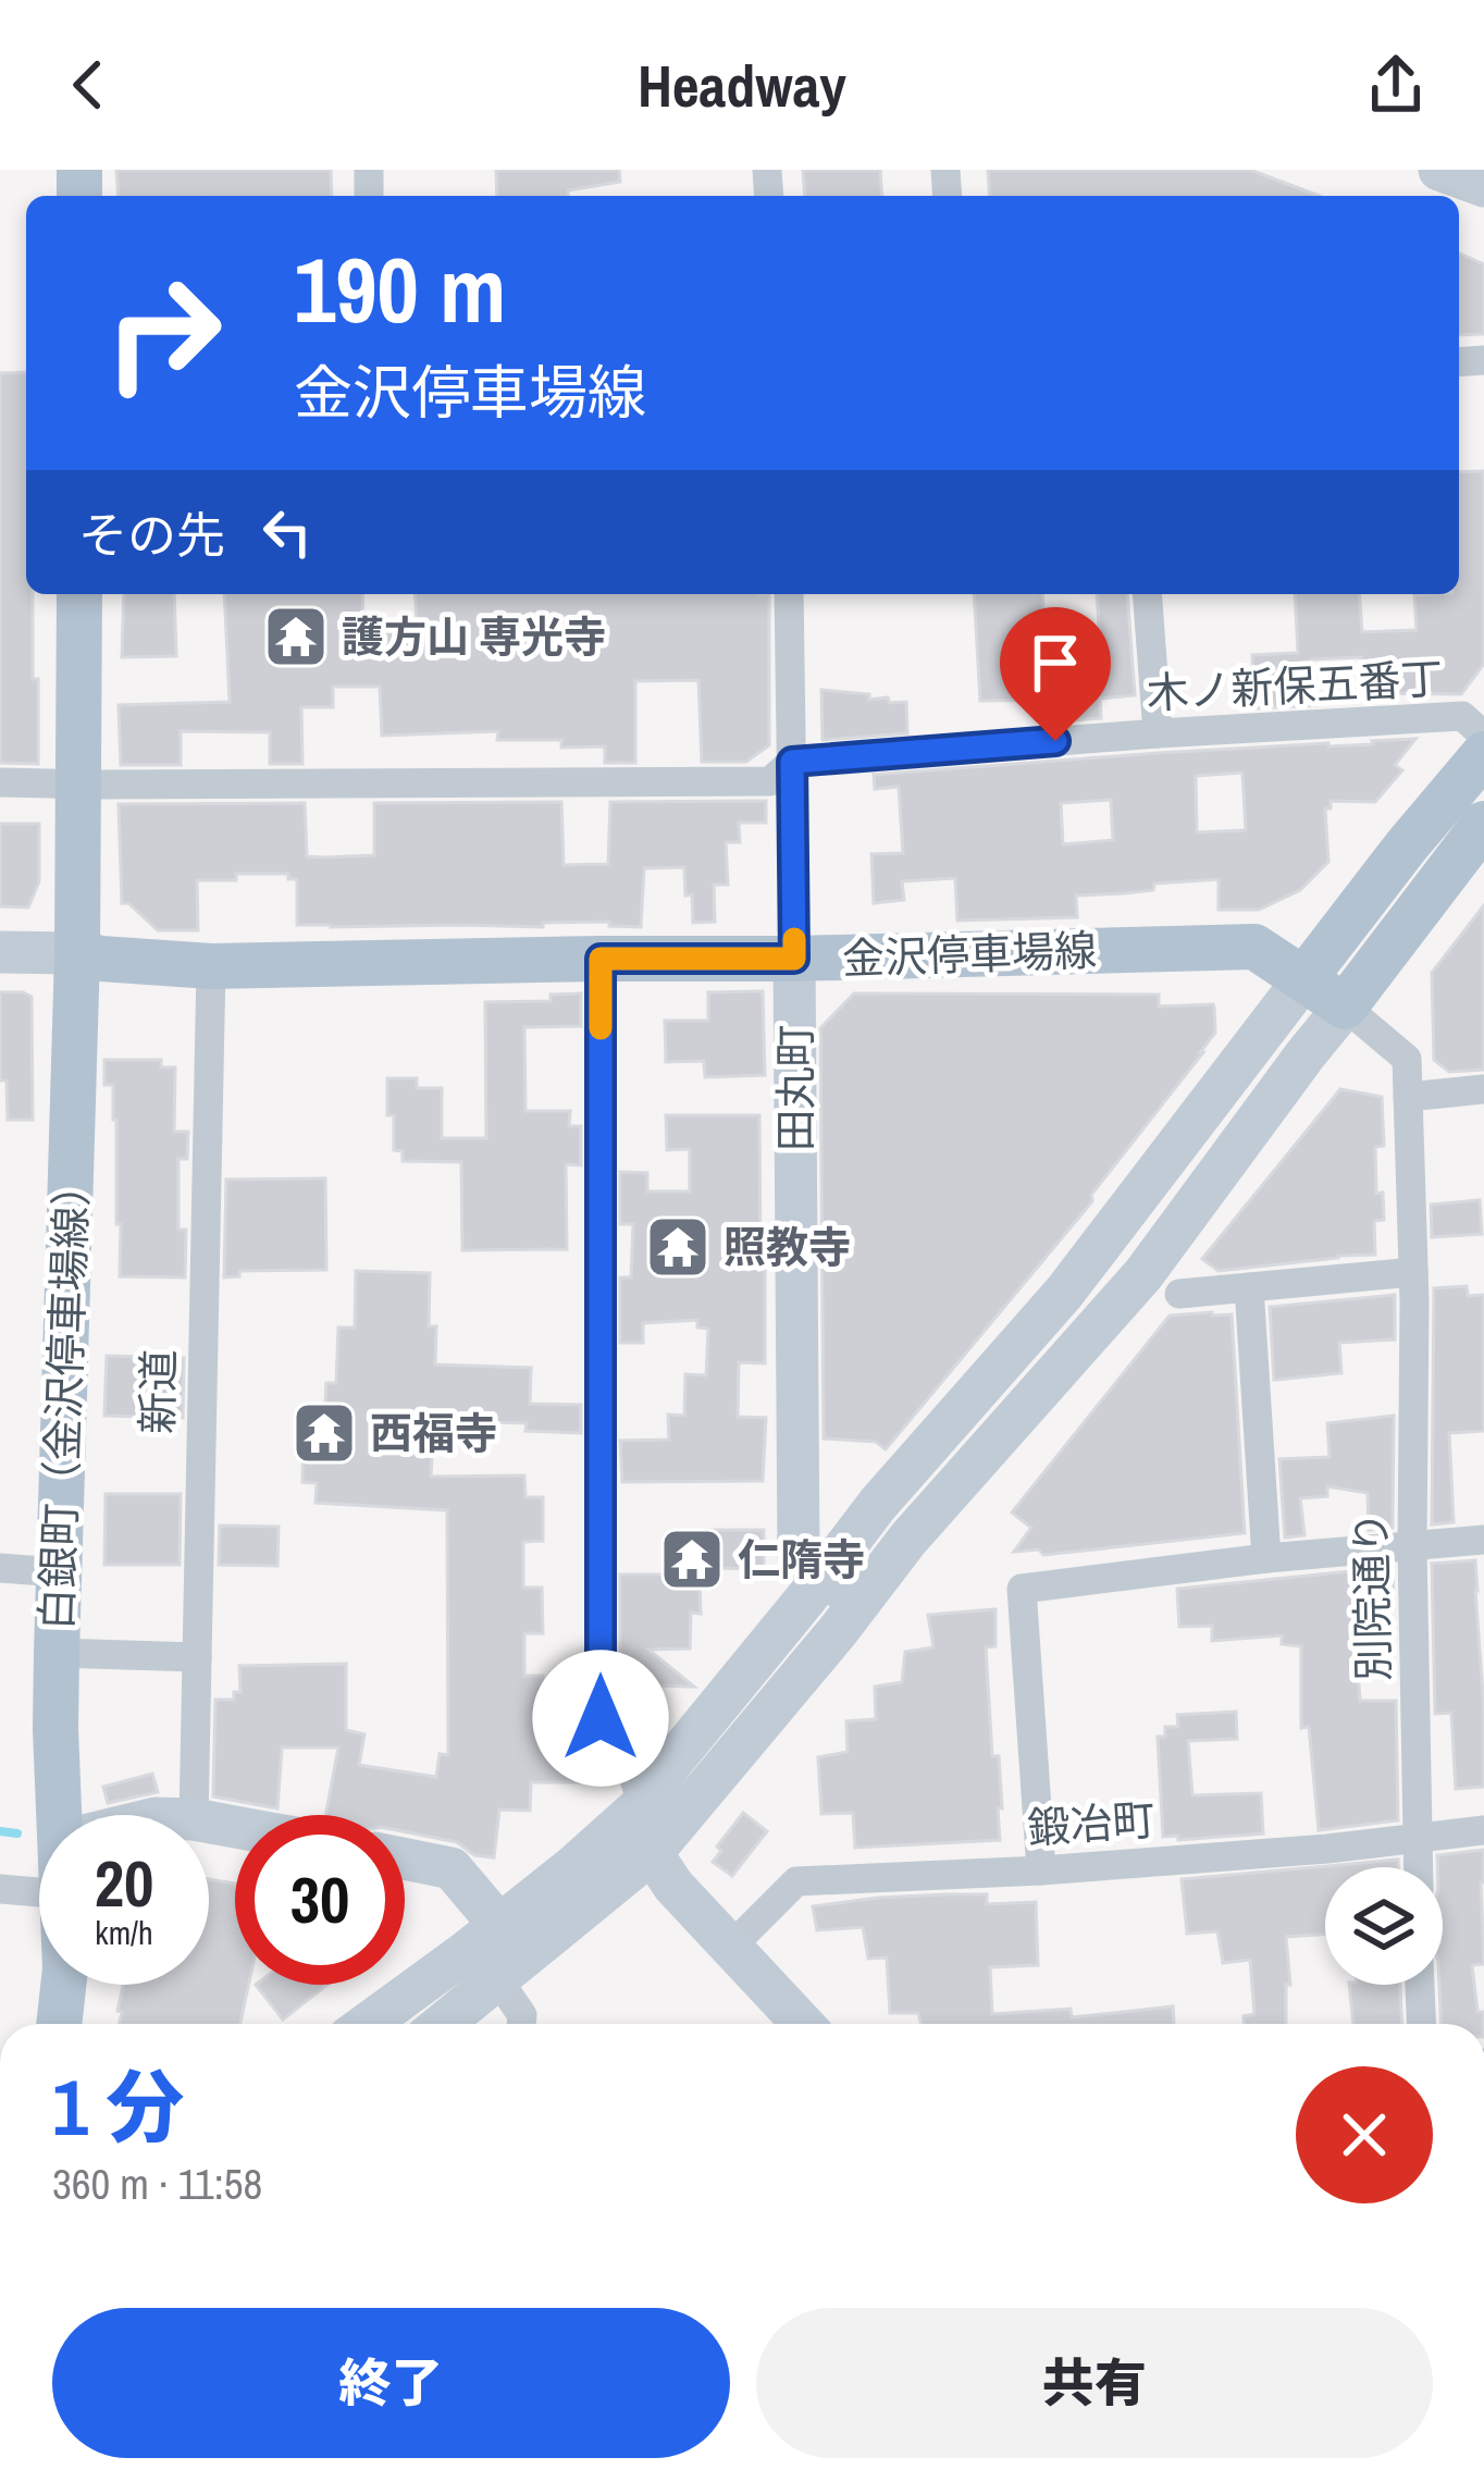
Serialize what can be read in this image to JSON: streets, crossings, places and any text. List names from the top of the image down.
{
  "streets": {
    "main road": ["金沢停車場線", "白銀町（金沢停車場線）"],
    "street": [
      "木ノ新保五番丁",
      "田丸町",
      "新道",
      "別院通り",
      "鍛冶町"
    ]
  },
  "crossings": [
    ["木ノ新保五番丁", "田丸町"],
    ["木ノ新保五番丁", "白銀町（金沢停車場線）"],
    ["金沢停車場線", "田丸町"],
    ["金沢停車場線", "新道"],
    ["金沢停車場線", "白銀町（金沢停車場線）"],
    ["金沢停車場線", "別院通り"],
    ["別院通り", "鍛冶町"]
  ],
  "places": {
    "temple": [
      "護方山 専光寺",
      "照教寺",
      "西福寺",
      "仁隋寺"
    ]
  },
  "page": {
    "header": "Headway",
    "turn": ["190 m", "金沢停車場線"],
    "then": "その先",
    "speed": "20 km/h",
    "limit": "30",
    "heading": ["1 分", "360 m · 11:58"],
    "buttons": ["終了", "共有"]
  }
}
